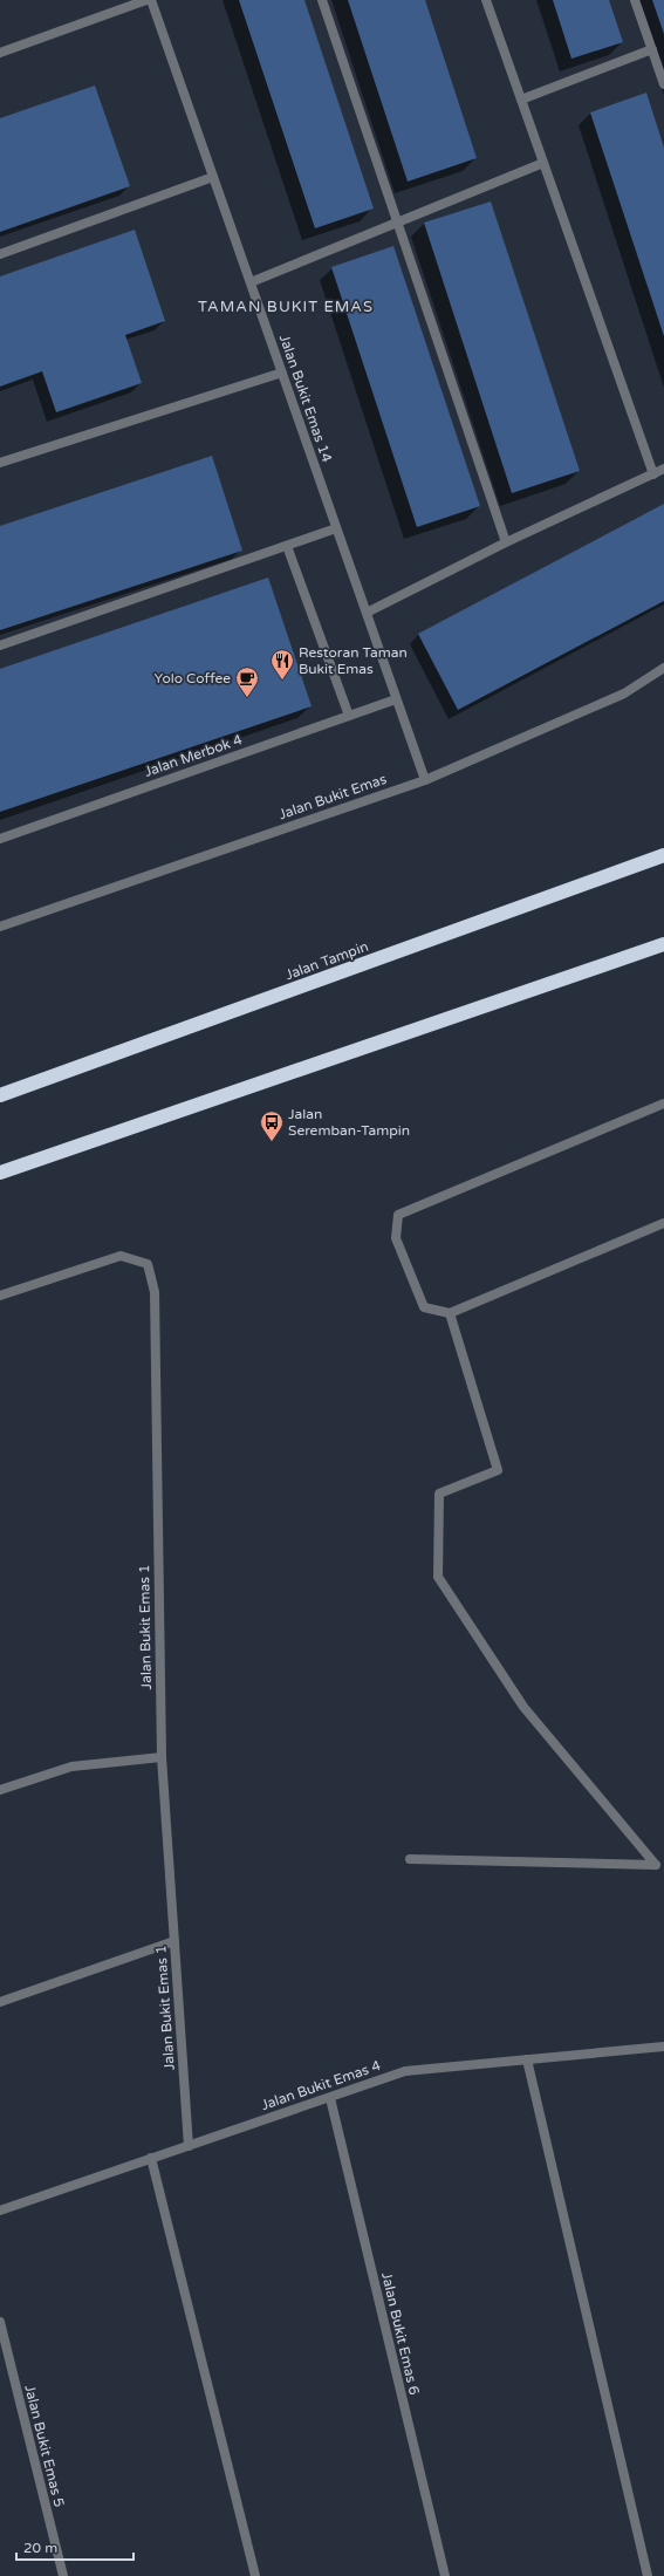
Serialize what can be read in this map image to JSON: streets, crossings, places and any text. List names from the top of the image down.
{
  "streets": {
    "highway": ["Jalan Tampin"],
    "street": [
      "Jalan Bukit Emas 14",
      "Jalan Merbok 4",
      "Jalan Bukit Emas",
      "Jalan Bukit Emas 1",
      "Jalan Bukit Emas 4",
      "Jalan Bukit Emas 6",
      "Jalan Bukit Emas 5"
    ]
  },
  "crossings": [
    ["Jalan Bukit Emas 14", "Jalan Merbok 4"],
    ["Jalan Bukit Emas 14", "Jalan Bukit Emas"],
    ["Jalan Bukit Emas 1", "Jalan Bukit Emas 4"],
    ["Jalan Bukit Emas 4", "Jalan Bukit Emas 6"]
  ],
  "districts": ["TAMAN BUKIT EMAS"],
  "places": {
    "restaurant": ["Restoran Taman Bukit Emas"],
    "cafe": ["Yolo Coffee"],
    "bus stop": ["Jalan Seremban-Tampin"]
  },
  "scale_bar": "20 m"
}
